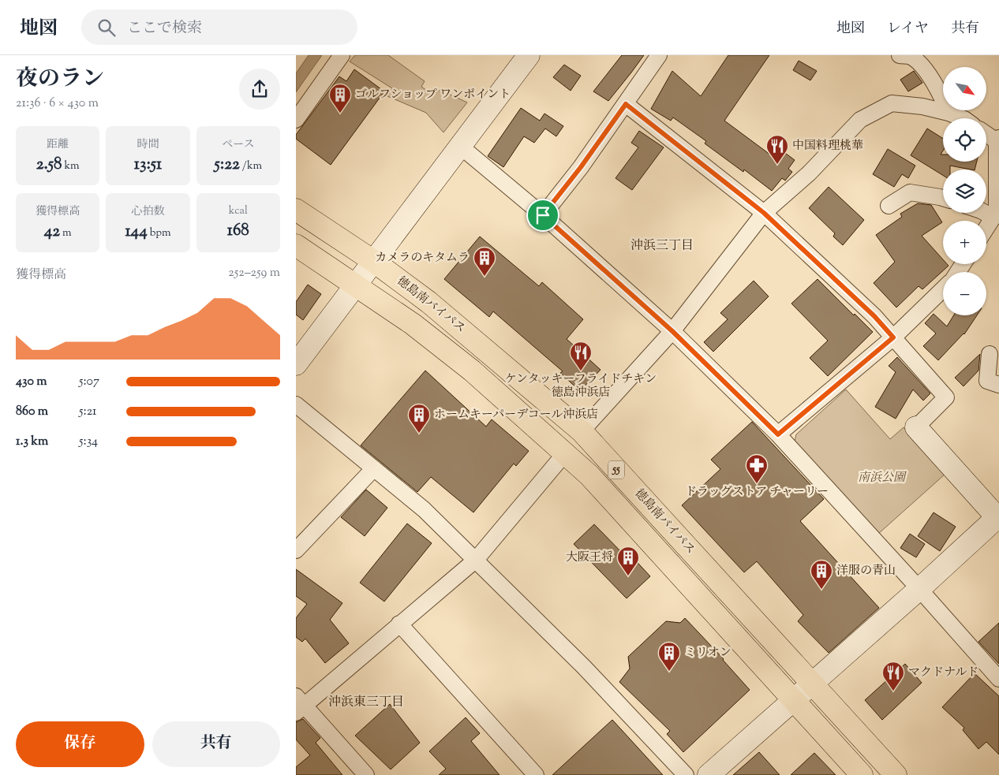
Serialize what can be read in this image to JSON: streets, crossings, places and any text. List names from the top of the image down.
{
  "streets": {
    "highway": ["徳島南バイパス", "55"]
  },
  "districts": ["沖浜三丁目", "沖浜東三丁目"],
  "parks": ["南浜公園"],
  "places": {
    "building": [
      "ゴルフショップ ワンポイント",
      "カメラのキタムラ",
      "ホームキーパーデコール沖浜店",
      "大阪王将",
      "洋服の青山",
      "ミリオン"
    ],
    "restaurant": ["中国料理桃華", "ケンタッキーフライドチキン 徳島沖浜店", "マクドナルド"],
    "pharmacy": ["ドラッグストア チャーリー"]
  },
  "north": "bottom right",
  "page": {
    "header": "地図",
    "search": "ここで検索",
    "nav": ["地図", "レイヤ", "共有"],
    "heading": ["夜のラン", "21:36 · 6 × 430 m"],
    "map_buttons": ["+", "−"],
    "stats": [
      ["距離", "2.58 km"],
      ["時間", "13:51"],
      ["ペース", "5:22 /km"],
      ["獲得標高", "42 m"],
      ["心拍数", "144 bpm"],
      ["kcal", "168"]
    ],
    "chart": ["獲得標高", "252–259 m"],
    "list": [
      {
        "name": "430 m",
        "note": "5:07"
      },
      {
        "name": "860 m",
        "note": "5:21"
      },
      {
        "name": "1.3 km",
        "note": "5:34"
      }
    ],
    "buttons": ["保存", "共有"]
  }
}
